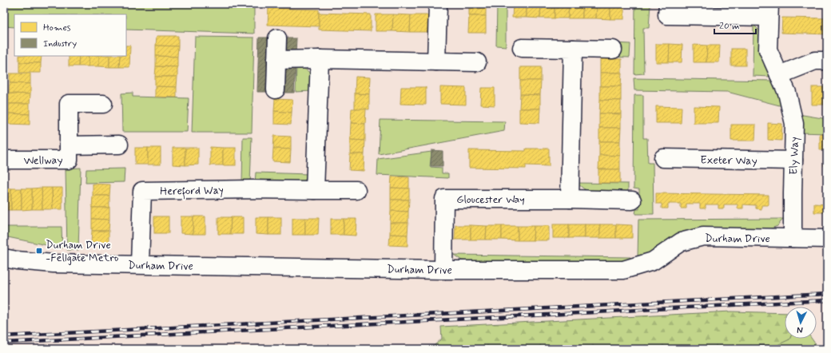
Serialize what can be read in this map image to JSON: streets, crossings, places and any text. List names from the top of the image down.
{
  "streets": {
    "street": [
      "Ely Way",
      "Wellway",
      "Exeter Way",
      "Hereford Way",
      "Gloucester Way",
      "Durham Drive"
    ]
  },
  "crossings": [
    ["Ely Way", "Exeter Way"],
    ["Ely Way", "Durham Drive"],
    ["Hereford Way", "Durham Drive"],
    ["Gloucester Way", "Durham Drive"]
  ],
  "places": {
    "transit": ["Durham Drive -Fellgate Metro"]
  },
  "legend": ["Homes", "Industry"],
  "scale_bar": "20 m",
  "north": "bottom"
}
